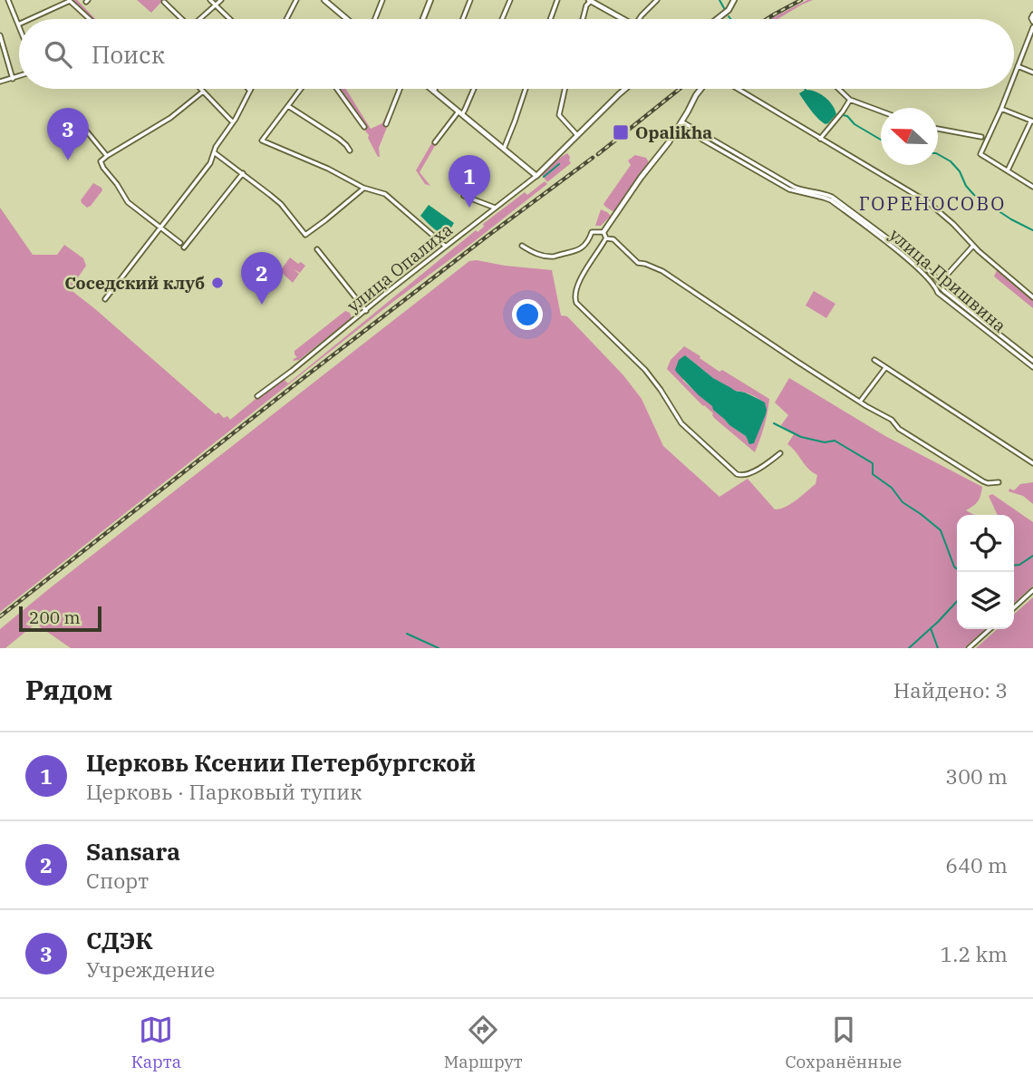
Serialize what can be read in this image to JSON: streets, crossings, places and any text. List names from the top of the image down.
{
  "streets": {
    "street": ["улица Опалиха", "улица Пришвина"]
  },
  "districts": ["ГОРЕНОСОВО"],
  "places": {
    "transit": ["Opalikha"],
    "other": ["Соседский клуб"]
  },
  "scale_bar": "200 m",
  "north": "left",
  "page": {
    "search": "Поиск",
    "pins": ["3", "1", "2"],
    "scale": "200 m",
    "heading": ["Рядом", "Найдено: 3"],
    "list": [
      {
        "mark": "1",
        "name": "Церковь Ксении Петербургской",
        "note": "Церковь · Парковый тупик",
        "value": "300 m"
      },
      {
        "mark": "2",
        "name": "Sansara",
        "note": "Спорт",
        "value": "640 m"
      },
      {
        "mark": "3",
        "name": "СДЭК",
        "note": "Учреждение",
        "value": "1.2 km"
      }
    ],
    "nav": ["Карта", "Маршрут", "Сохранённые"]
  }
}
